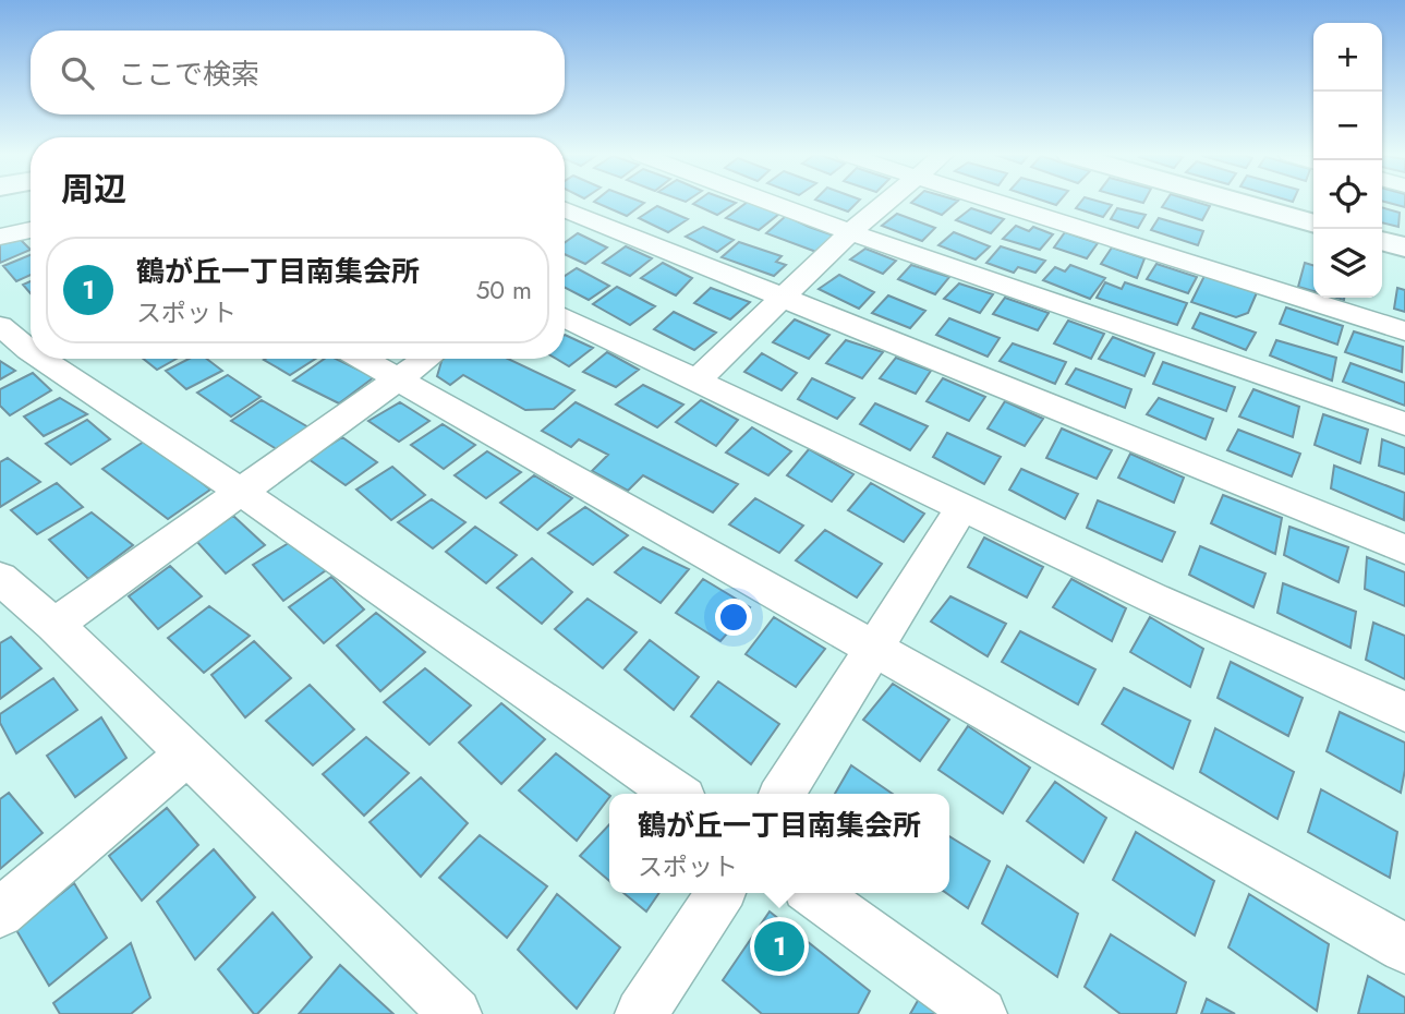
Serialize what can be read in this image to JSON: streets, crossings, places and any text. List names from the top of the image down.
{
  "page": {
    "map_buttons": ["+", "−"],
    "search": "ここで検索",
    "heading": "周辺",
    "list": [
      {
        "mark": "1",
        "name": "鶴が丘一丁目南集会所",
        "note": "スポット",
        "value": "50 m"
      }
    ],
    "popup": ["鶴が丘一丁目南集会所", "スポット"],
    "pins": "1"
  }
}
